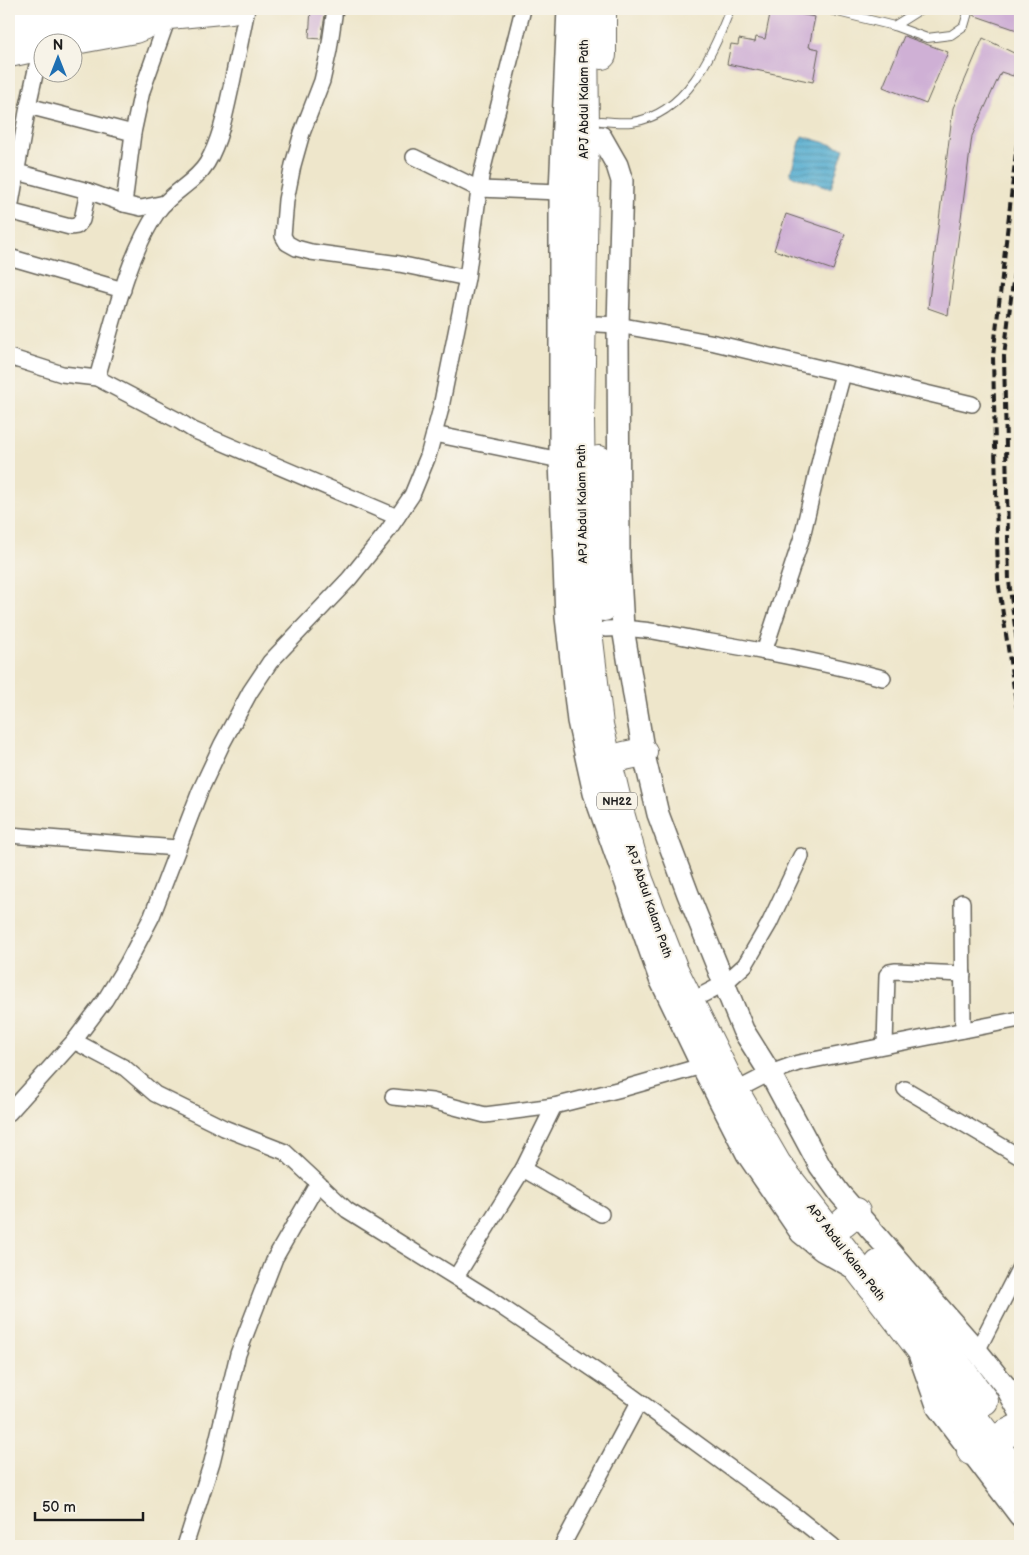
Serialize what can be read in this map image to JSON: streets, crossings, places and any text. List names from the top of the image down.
{
  "streets": {
    "highway": ["APJ Abdul Kalam Path", "NH22"]
  },
  "crossings": [
    ["APJ Abdul Kalam Path", "NH22"]
  ],
  "scale_bar": "50 m",
  "north": "top"
}
